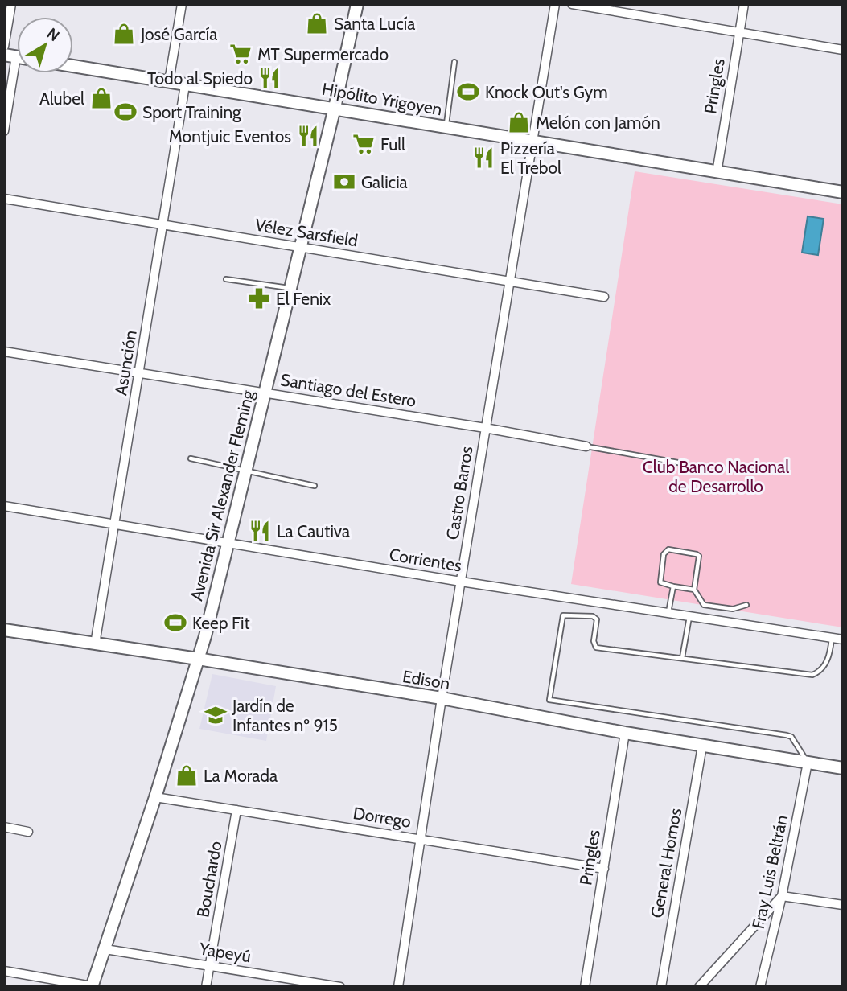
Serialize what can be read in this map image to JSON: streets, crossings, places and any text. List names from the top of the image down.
{
  "streets": {
    "street": [
      "Pringles",
      "Hipólito Yrigoyen",
      "Vélez Sarsfield",
      "Asunción",
      "Santiago del Estero",
      "Castro Barros",
      "Avenida Sir Alexander Fleming",
      "Corrientes",
      "Edison",
      "Dorrego",
      "General Hornos",
      "Fray Luis Beltrán",
      "Bouchardo",
      "Yapeyú"
    ]
  },
  "crossings": [
    ["Pringles", "Hipólito Yrigoyen"],
    ["Pringles", "Edison"],
    ["Pringles", "Dorrego"],
    ["Hipólito Yrigoyen", "Asunción"],
    ["Hipólito Yrigoyen", "Castro Barros"],
    ["Hipólito Yrigoyen", "Avenida Sir Alexander Fleming"],
    ["Vélez Sarsfield", "Asunción"],
    ["Vélez Sarsfield", "Castro Barros"],
    ["Vélez Sarsfield", "Avenida Sir Alexander Fleming"],
    ["Asunción", "Santiago del Estero"],
    ["Asunción", "Corrientes"],
    ["Asunción", "Edison"],
    ["Santiago del Estero", "Castro Barros"],
    ["Santiago del Estero", "Avenida Sir Alexander Fleming"],
    ["Castro Barros", "Corrientes"],
    ["Castro Barros", "Edison"],
    ["Castro Barros", "Dorrego"],
    ["Avenida Sir Alexander Fleming", "Corrientes"],
    ["Avenida Sir Alexander Fleming", "Edison"],
    ["Avenida Sir Alexander Fleming", "Dorrego"],
    ["Avenida Sir Alexander Fleming", "Yapeyú"],
    ["Edison", "General Hornos"],
    ["Edison", "Fray Luis Beltrán"],
    ["Dorrego", "Bouchardo"],
    ["Bouchardo", "Yapeyú"]
  ],
  "parks": ["Club Banco Nacional de Desarrollo"],
  "places": {
    "shop": [
      "Santa Lucía",
      "José García",
      "Alubel",
      "Melón con Jamón",
      "La Morada"
    ],
    "supermarket": ["MT Supermercado", "Full"],
    "restaurant": [
      "Todo al Spiedo",
      "Montjuic Eventos",
      "Pizzería El Trebol",
      "La Cautiva"
    ],
    "sports": ["Knock Out's Gym", "Sport Training", "Keep Fit"],
    "bank": ["Galicia"],
    "pharmacy": ["El Fenix"],
    "school or university": ["Jardín de Infantes nº 915"]
  },
  "north": "top right"
}
